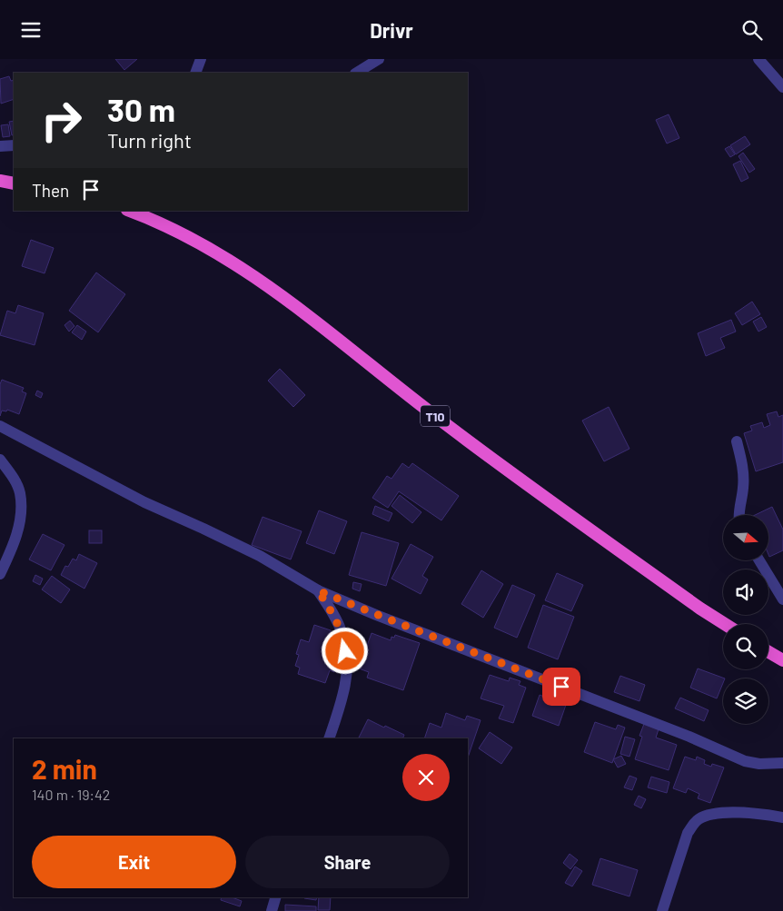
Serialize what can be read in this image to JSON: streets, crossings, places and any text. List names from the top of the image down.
{
  "streets": {
    "highway": ["T10"]
  },
  "north": "right",
  "page": {
    "header": "Drivr",
    "turn": ["30 m", "Turn right"],
    "then": "Then",
    "heading": ["2 min", "140 m · 19:42"],
    "buttons": ["Exit", "Share"]
  }
}
